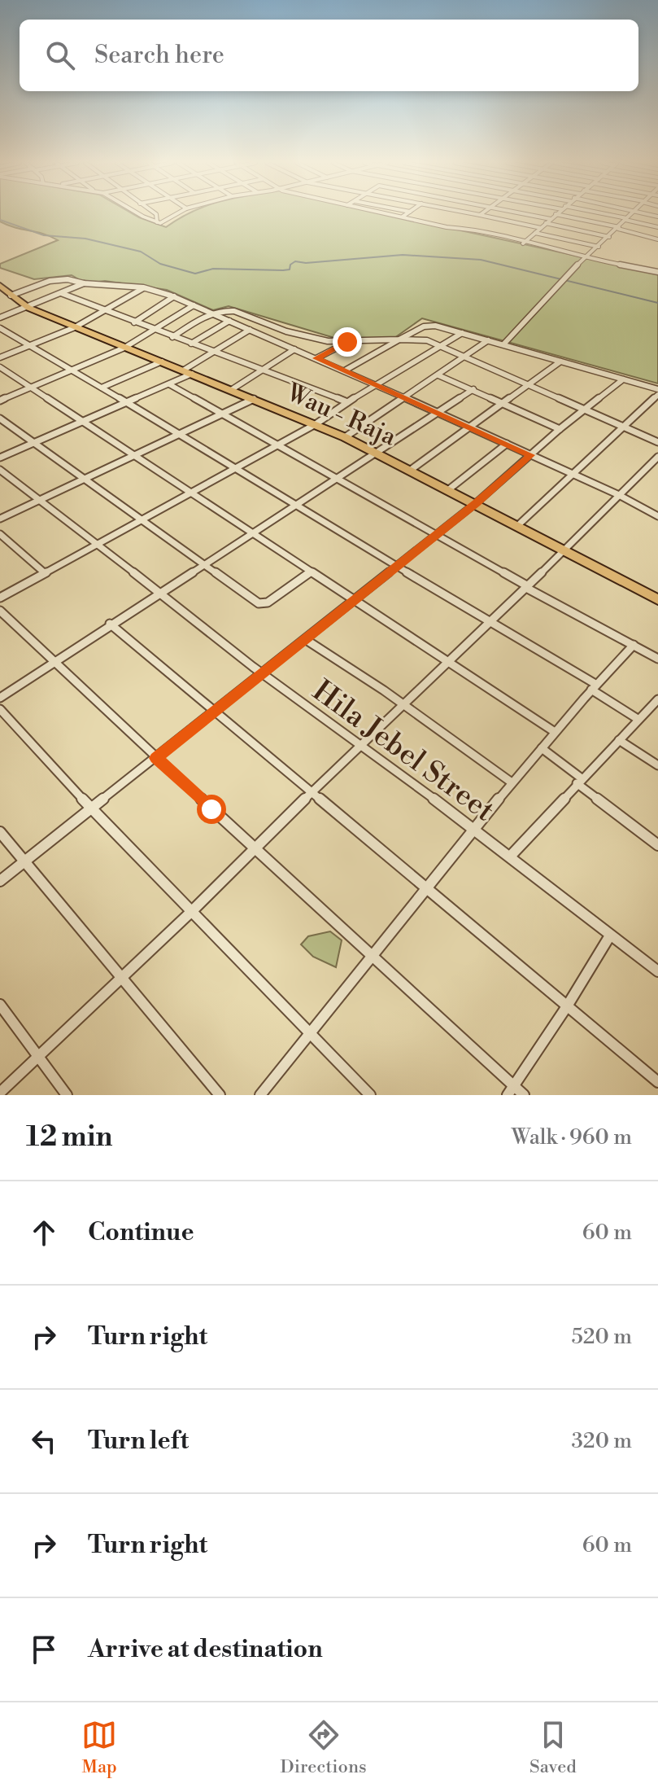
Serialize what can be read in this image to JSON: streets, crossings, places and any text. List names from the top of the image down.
{
  "streets": {
    "main road": ["Wau - Raja"],
    "street": ["Hila Jebel Street"]
  },
  "page": {
    "search": "Search here",
    "heading": ["12 min", "Walk · 960 m"],
    "list": [
      ["Continue", "60 m"],
      ["Turn right", "520 m"],
      ["Turn left", "320 m"],
      ["Turn right", "60 m"],
      "Arrive at destination"
    ],
    "nav": ["Map", "Directions", "Saved"]
  }
}
